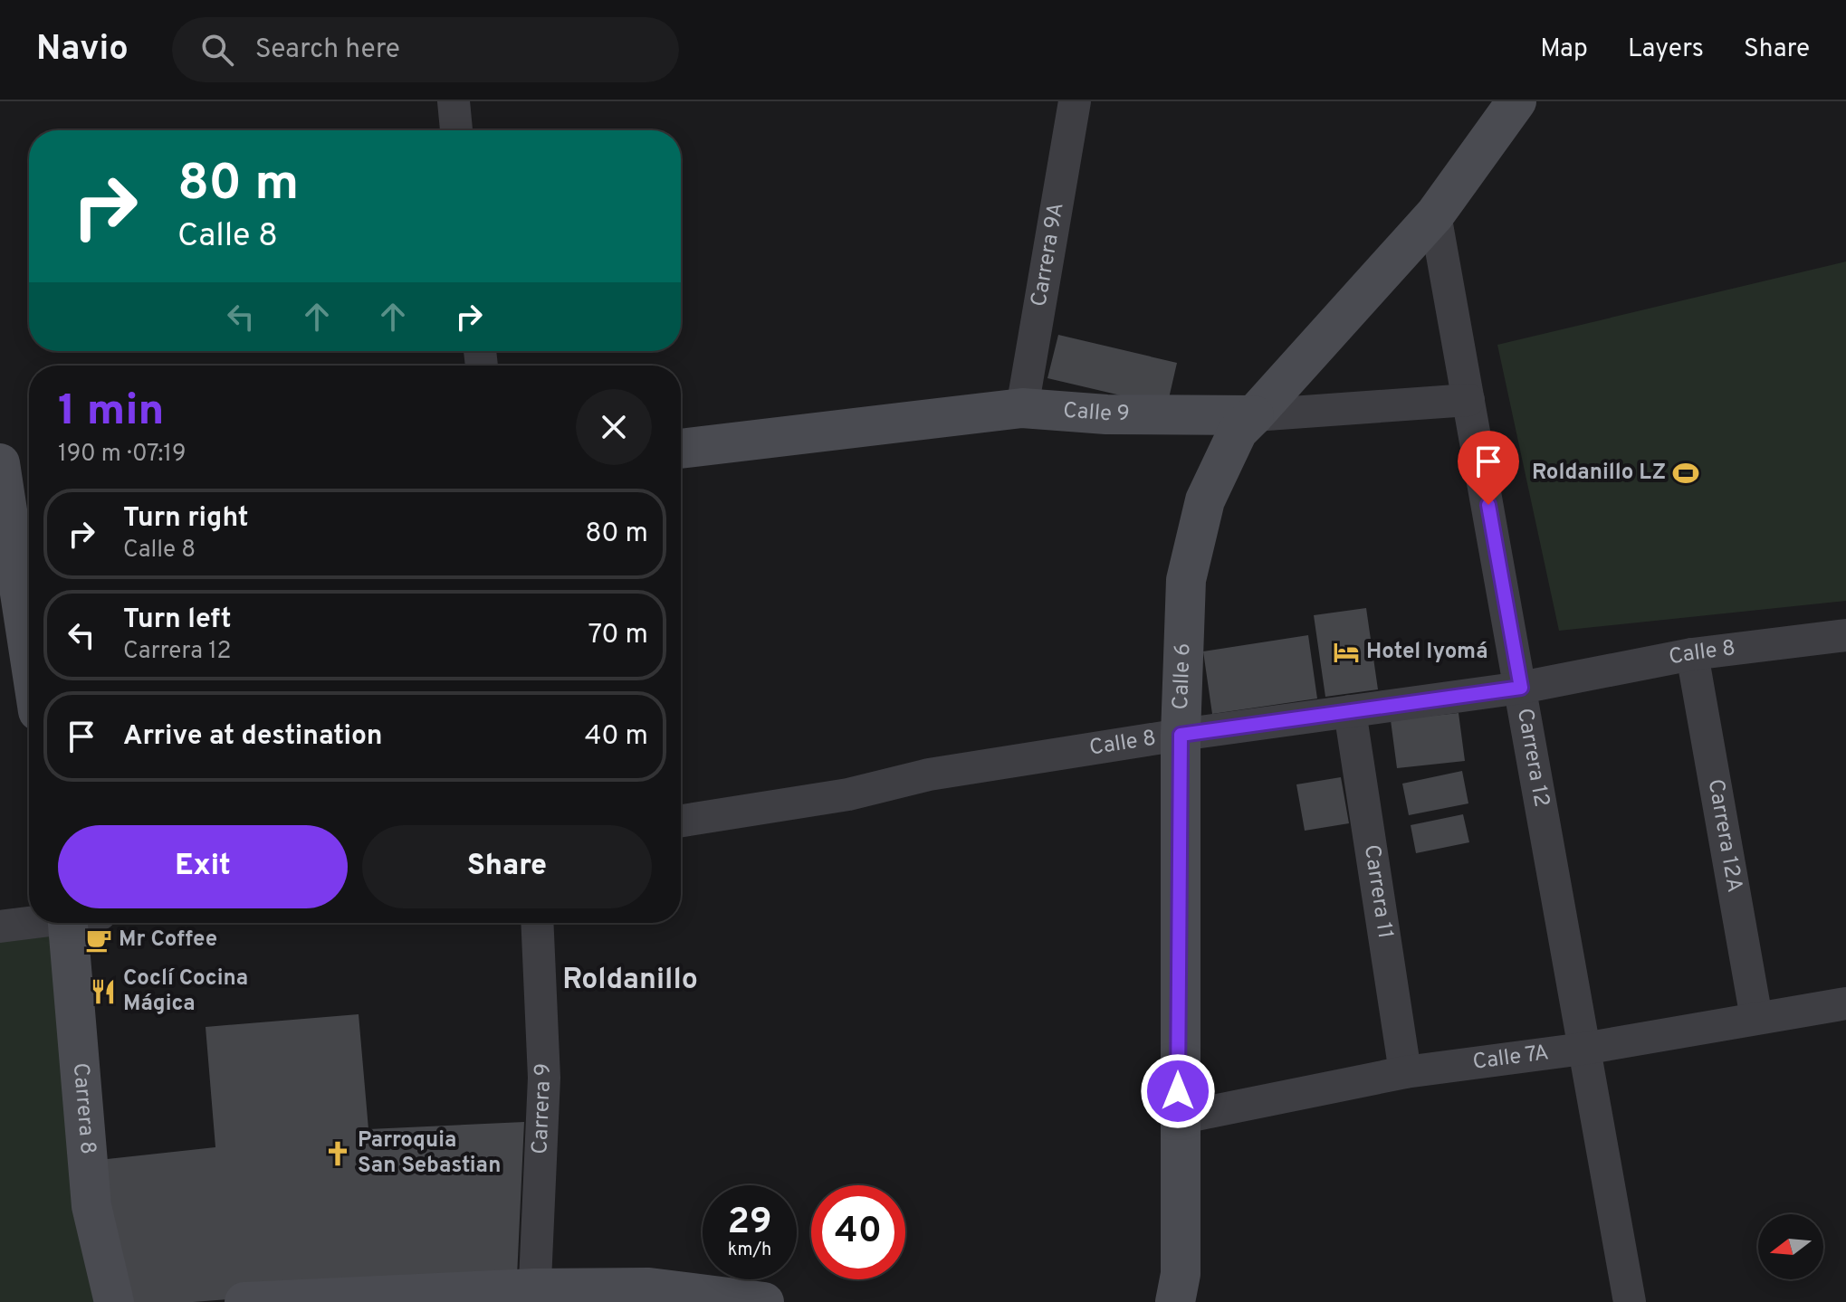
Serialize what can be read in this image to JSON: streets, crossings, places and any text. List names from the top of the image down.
{
  "streets": {
    "street": [
      "Carrera 9A",
      "Calle 9",
      "Calle 8",
      "Calle 6",
      "Carrera 12",
      "Carrera 12A",
      "Carrera 11",
      "Calle 7A",
      "Carrera 9",
      "Carrera 8"
    ]
  },
  "crossings": [
    ["Carrera 9A", "Calle 9"],
    ["Calle 9", "Calle 6"],
    ["Calle 8", "Calle 6"],
    ["Calle 8", "Carrera 12"],
    ["Calle 8", "Carrera 12A"],
    ["Calle 8", "Carrera 11"],
    ["Calle 6", "Calle 7A"],
    ["Carrera 12", "Calle 7A"],
    ["Carrera 12A", "Calle 7A"],
    ["Carrera 11", "Calle 7A"]
  ],
  "districts": ["Roldanillo"],
  "places": {
    "sports": ["Roldanillo LZ"],
    "hotel": ["Hotel Iyomá"],
    "cafe": ["Mr Coffee"],
    "restaurant": ["Coclí Cocina Mágica"],
    "church": ["Parroquia San Sebastian"]
  },
  "north": "left",
  "page": {
    "header": "Navio",
    "search": "Search here",
    "nav": ["Map", "Layers", "Share"],
    "turn": ["80 m", "Calle 8"],
    "heading": ["1 min", "190 m · 07:19"],
    "list": [
      {
        "name": "Turn right",
        "note": "Calle 8",
        "value": "80 m"
      },
      {
        "name": "Turn left",
        "note": "Carrera 12",
        "value": "70 m"
      },
      {
        "name": "Arrive at destination",
        "value": "40 m"
      }
    ],
    "buttons": ["Exit", "Share"],
    "speed": "29 km/h",
    "limit": "40"
  }
}
